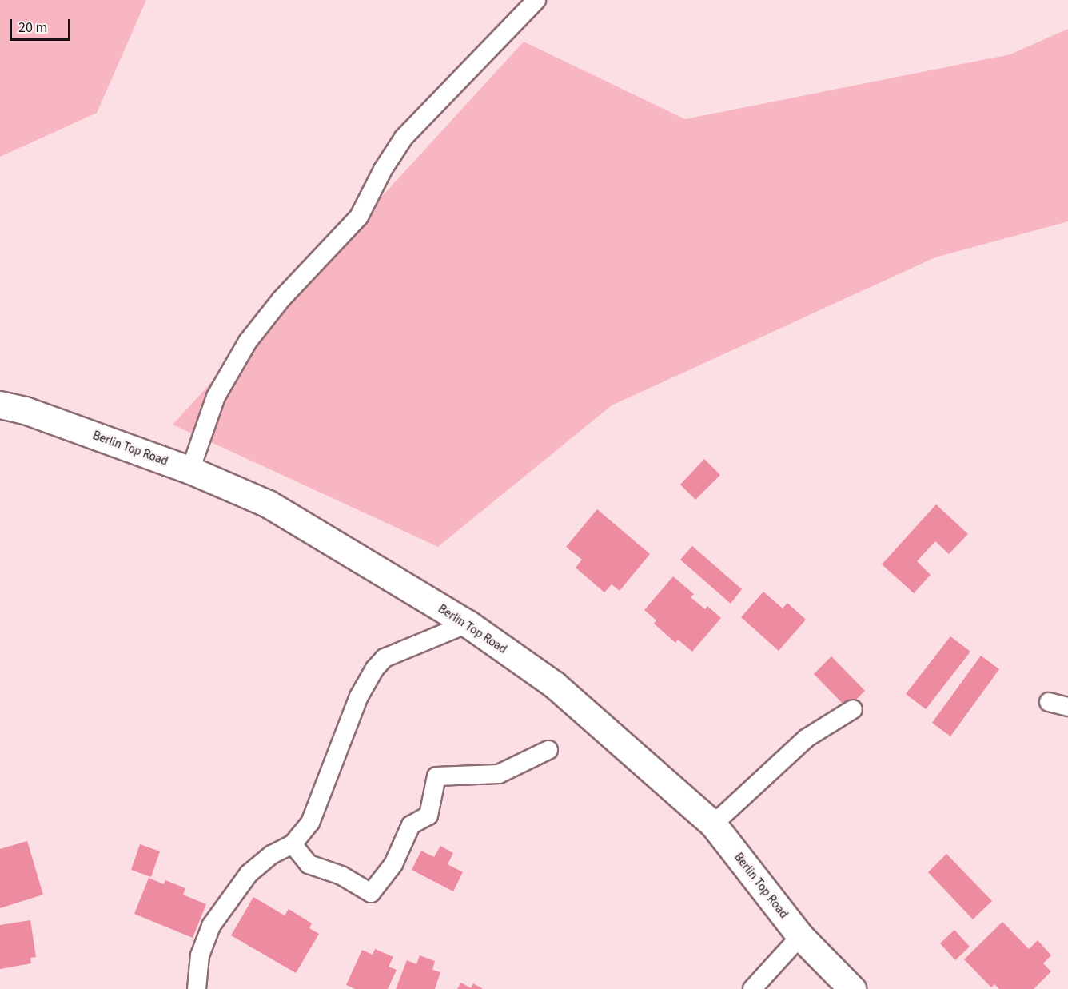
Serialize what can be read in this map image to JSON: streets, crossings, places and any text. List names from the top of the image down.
{
  "streets": {
    "street": ["Berlin Top Road"]
  },
  "scale_bar": "20 m"
}
